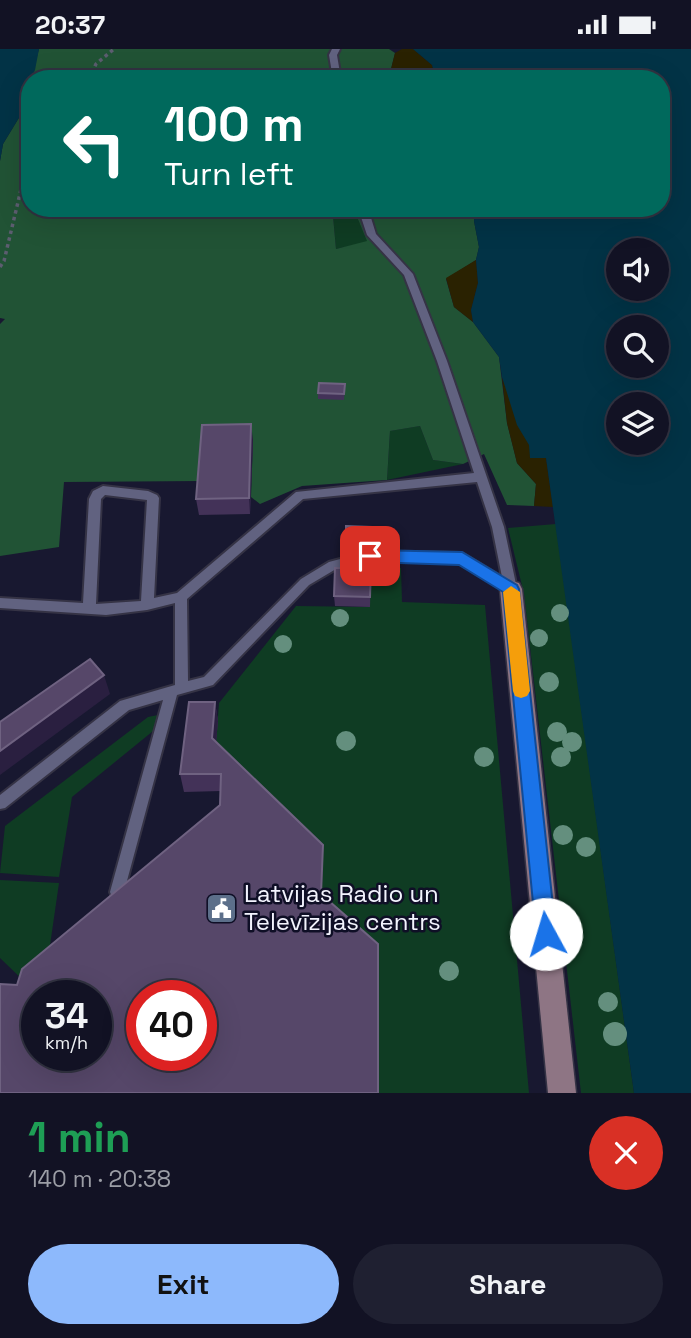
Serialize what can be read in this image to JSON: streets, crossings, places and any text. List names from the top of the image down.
{
  "places": {
    "public building": ["Latvijas Radio un Televīzijas centrs"]
  },
  "page": {
    "status": "20:37",
    "turn": ["100 m", "Turn left"],
    "speed": "34 km/h",
    "limit": "40",
    "heading": ["1 min", "140 m · 20:38"],
    "buttons": ["Exit", "Share"]
  }
}
